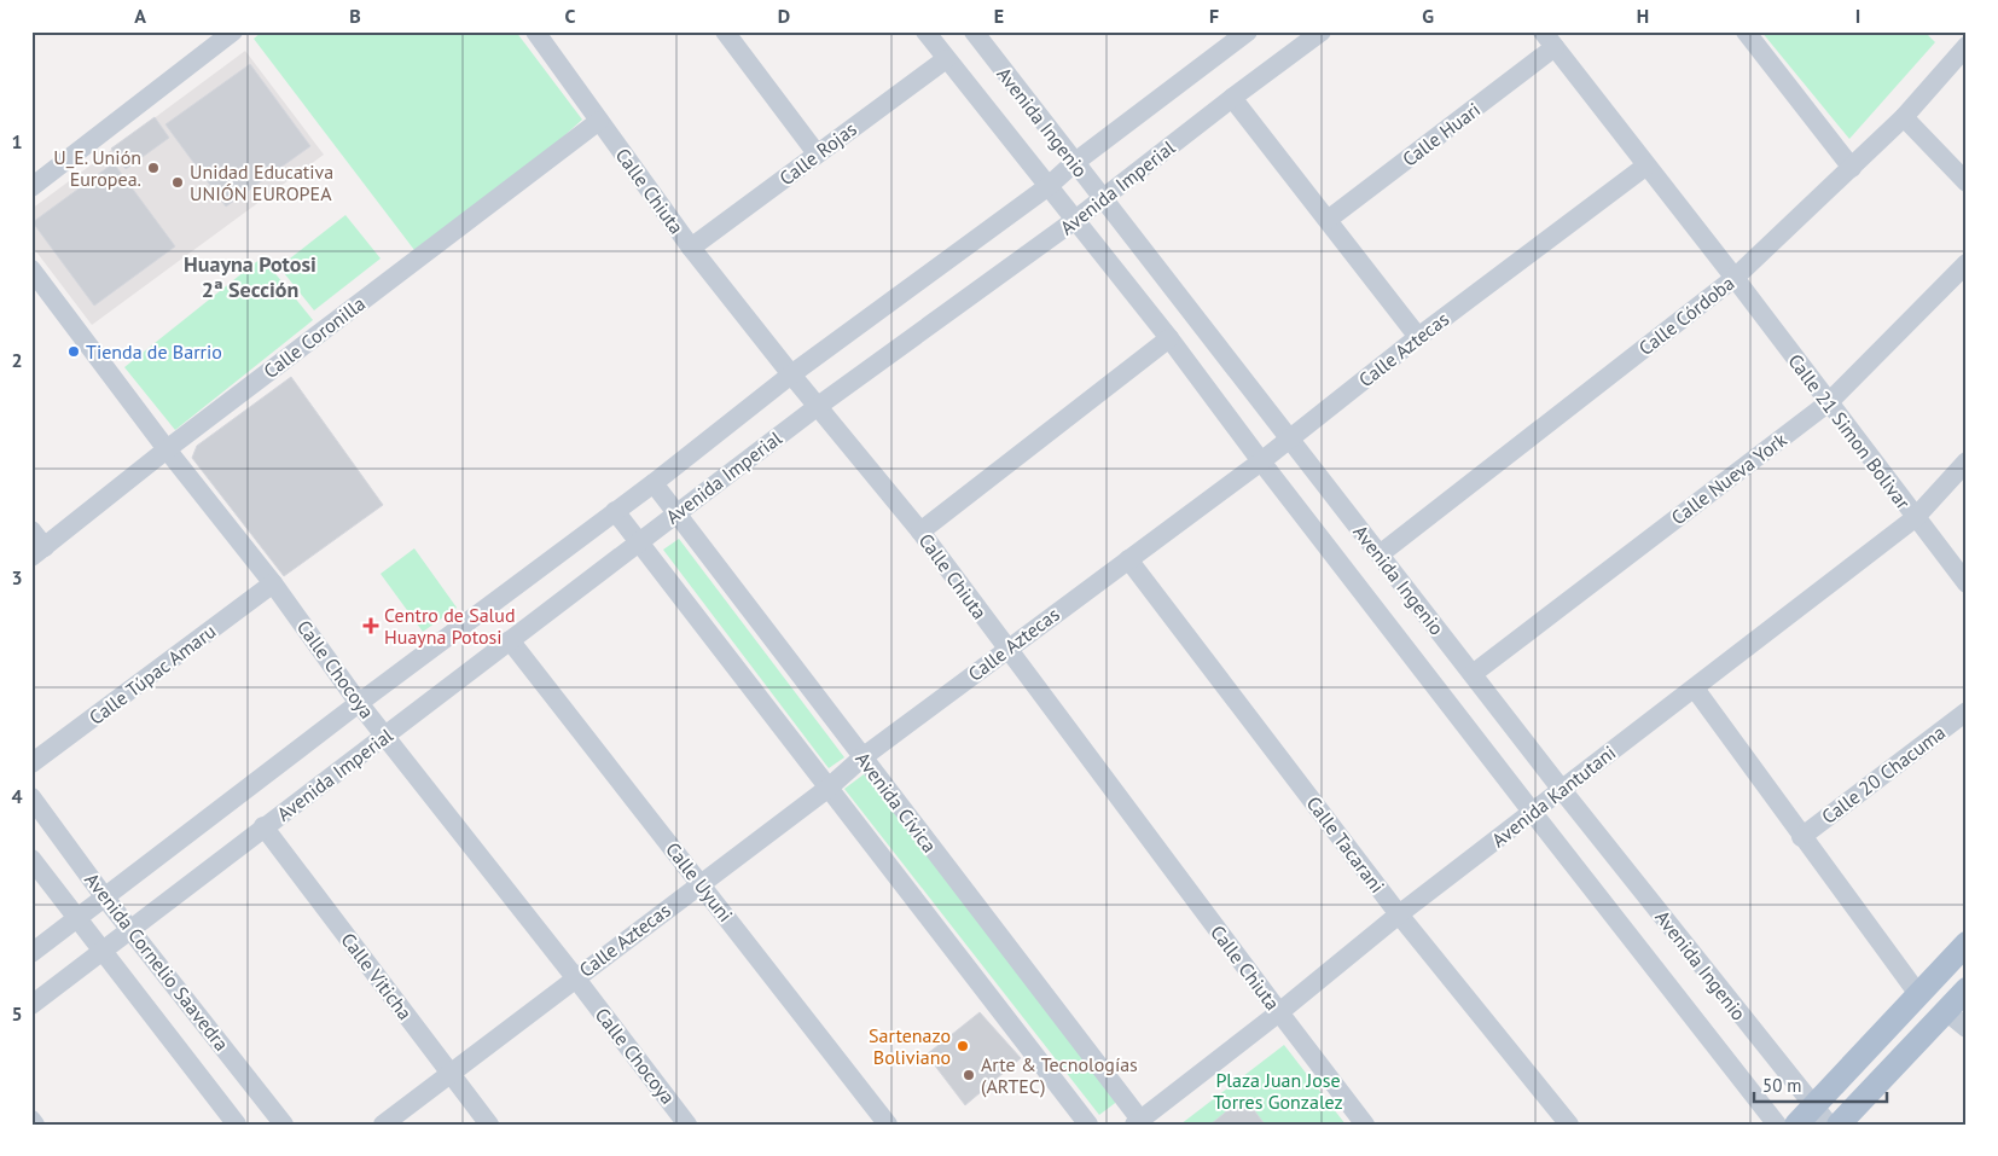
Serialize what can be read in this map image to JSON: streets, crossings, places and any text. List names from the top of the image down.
{
  "streets": {
    "street": [
      "Avenida Ingenio",
      "Calle Huari",
      "Calle Rojas",
      "Avenida Imperial",
      "Calle Chiuta",
      "Calle Córdoba",
      "Calle Coronilla",
      "Calle Aztecas",
      "Calle 21 Simon Bolivar",
      "Calle Nueva York",
      "Calle Chocoya",
      "Calle Túpac Amaru",
      "Calle 20 Chacuma",
      "Avenida Kantutani",
      "Avenida Cívica",
      "Calle Tacarani",
      "Calle Uyuni",
      "Avenida Cornelio Saavedra",
      "Calle Viticha"
    ]
  },
  "crossings": [
    ["Avenida Ingenio", "Calle Rojas"],
    ["Avenida Ingenio", "Avenida Imperial"],
    ["Avenida Ingenio", "Calle Córdoba"],
    ["Avenida Ingenio", "Calle Aztecas"],
    ["Avenida Ingenio", "Calle Nueva York"],
    ["Avenida Ingenio", "Avenida Kantutani"],
    ["Calle Huari", "Calle 21 Simon Bolivar"],
    ["Calle Rojas", "Calle Chiuta"],
    ["Avenida Imperial", "Calle Chiuta"],
    ["Avenida Imperial", "Calle Chocoya"],
    ["Avenida Imperial", "Avenida Cívica"],
    ["Avenida Imperial", "Calle Uyuni"],
    ["Avenida Imperial", "Avenida Cornelio Saavedra"],
    ["Avenida Imperial", "Calle Viticha"],
    ["Calle Chiuta", "Calle Coronilla"],
    ["Calle Chiuta", "Calle Aztecas"],
    ["Calle Chiuta", "Avenida Kantutani"],
    ["Calle Córdoba", "Calle 21 Simon Bolivar"],
    ["Calle Coronilla", "Calle Chocoya"],
    ["Calle Aztecas", "Calle 21 Simon Bolivar"],
    ["Calle Aztecas", "Calle Chocoya"],
    ["Calle Aztecas", "Avenida Cívica"],
    ["Calle Aztecas", "Calle Tacarani"],
    ["Calle Aztecas", "Calle Uyuni"],
    ["Calle Aztecas", "Calle Viticha"],
    ["Calle 21 Simon Bolivar", "Calle Nueva York"],
    ["Calle 21 Simon Bolivar", "Avenida Kantutani"],
    ["Calle Chocoya", "Calle Túpac Amaru"],
    ["Avenida Kantutani", "Avenida Cívica"],
    ["Avenida Kantutani", "Calle Tacarani"]
  ],
  "districts": ["Huayna Potosi 2ª Sección"],
  "parks": ["Plaza Juan Jose Torres Gonzalez"],
  "places": {
    "other": [
      "U_E. Unión Europea.",
      "Unidad Educativa UNIÓN EUROPEA",
      "Tienda de Barrio",
      "Sartenazo Boliviano",
      "Arte & Tecnologías (ARTEC)"
    ],
    "health": ["Centro de Salud Huayna Potosi"]
  },
  "scale_bar": "50 m",
  "grid": {
    "columns": [
      "A",
      "B",
      "C",
      "D",
      "E",
      "F",
      "G",
      "H",
      "I"
    ],
    "rows": [
      "1",
      "2",
      "3",
      "4",
      "5"
    ]
  }
}
